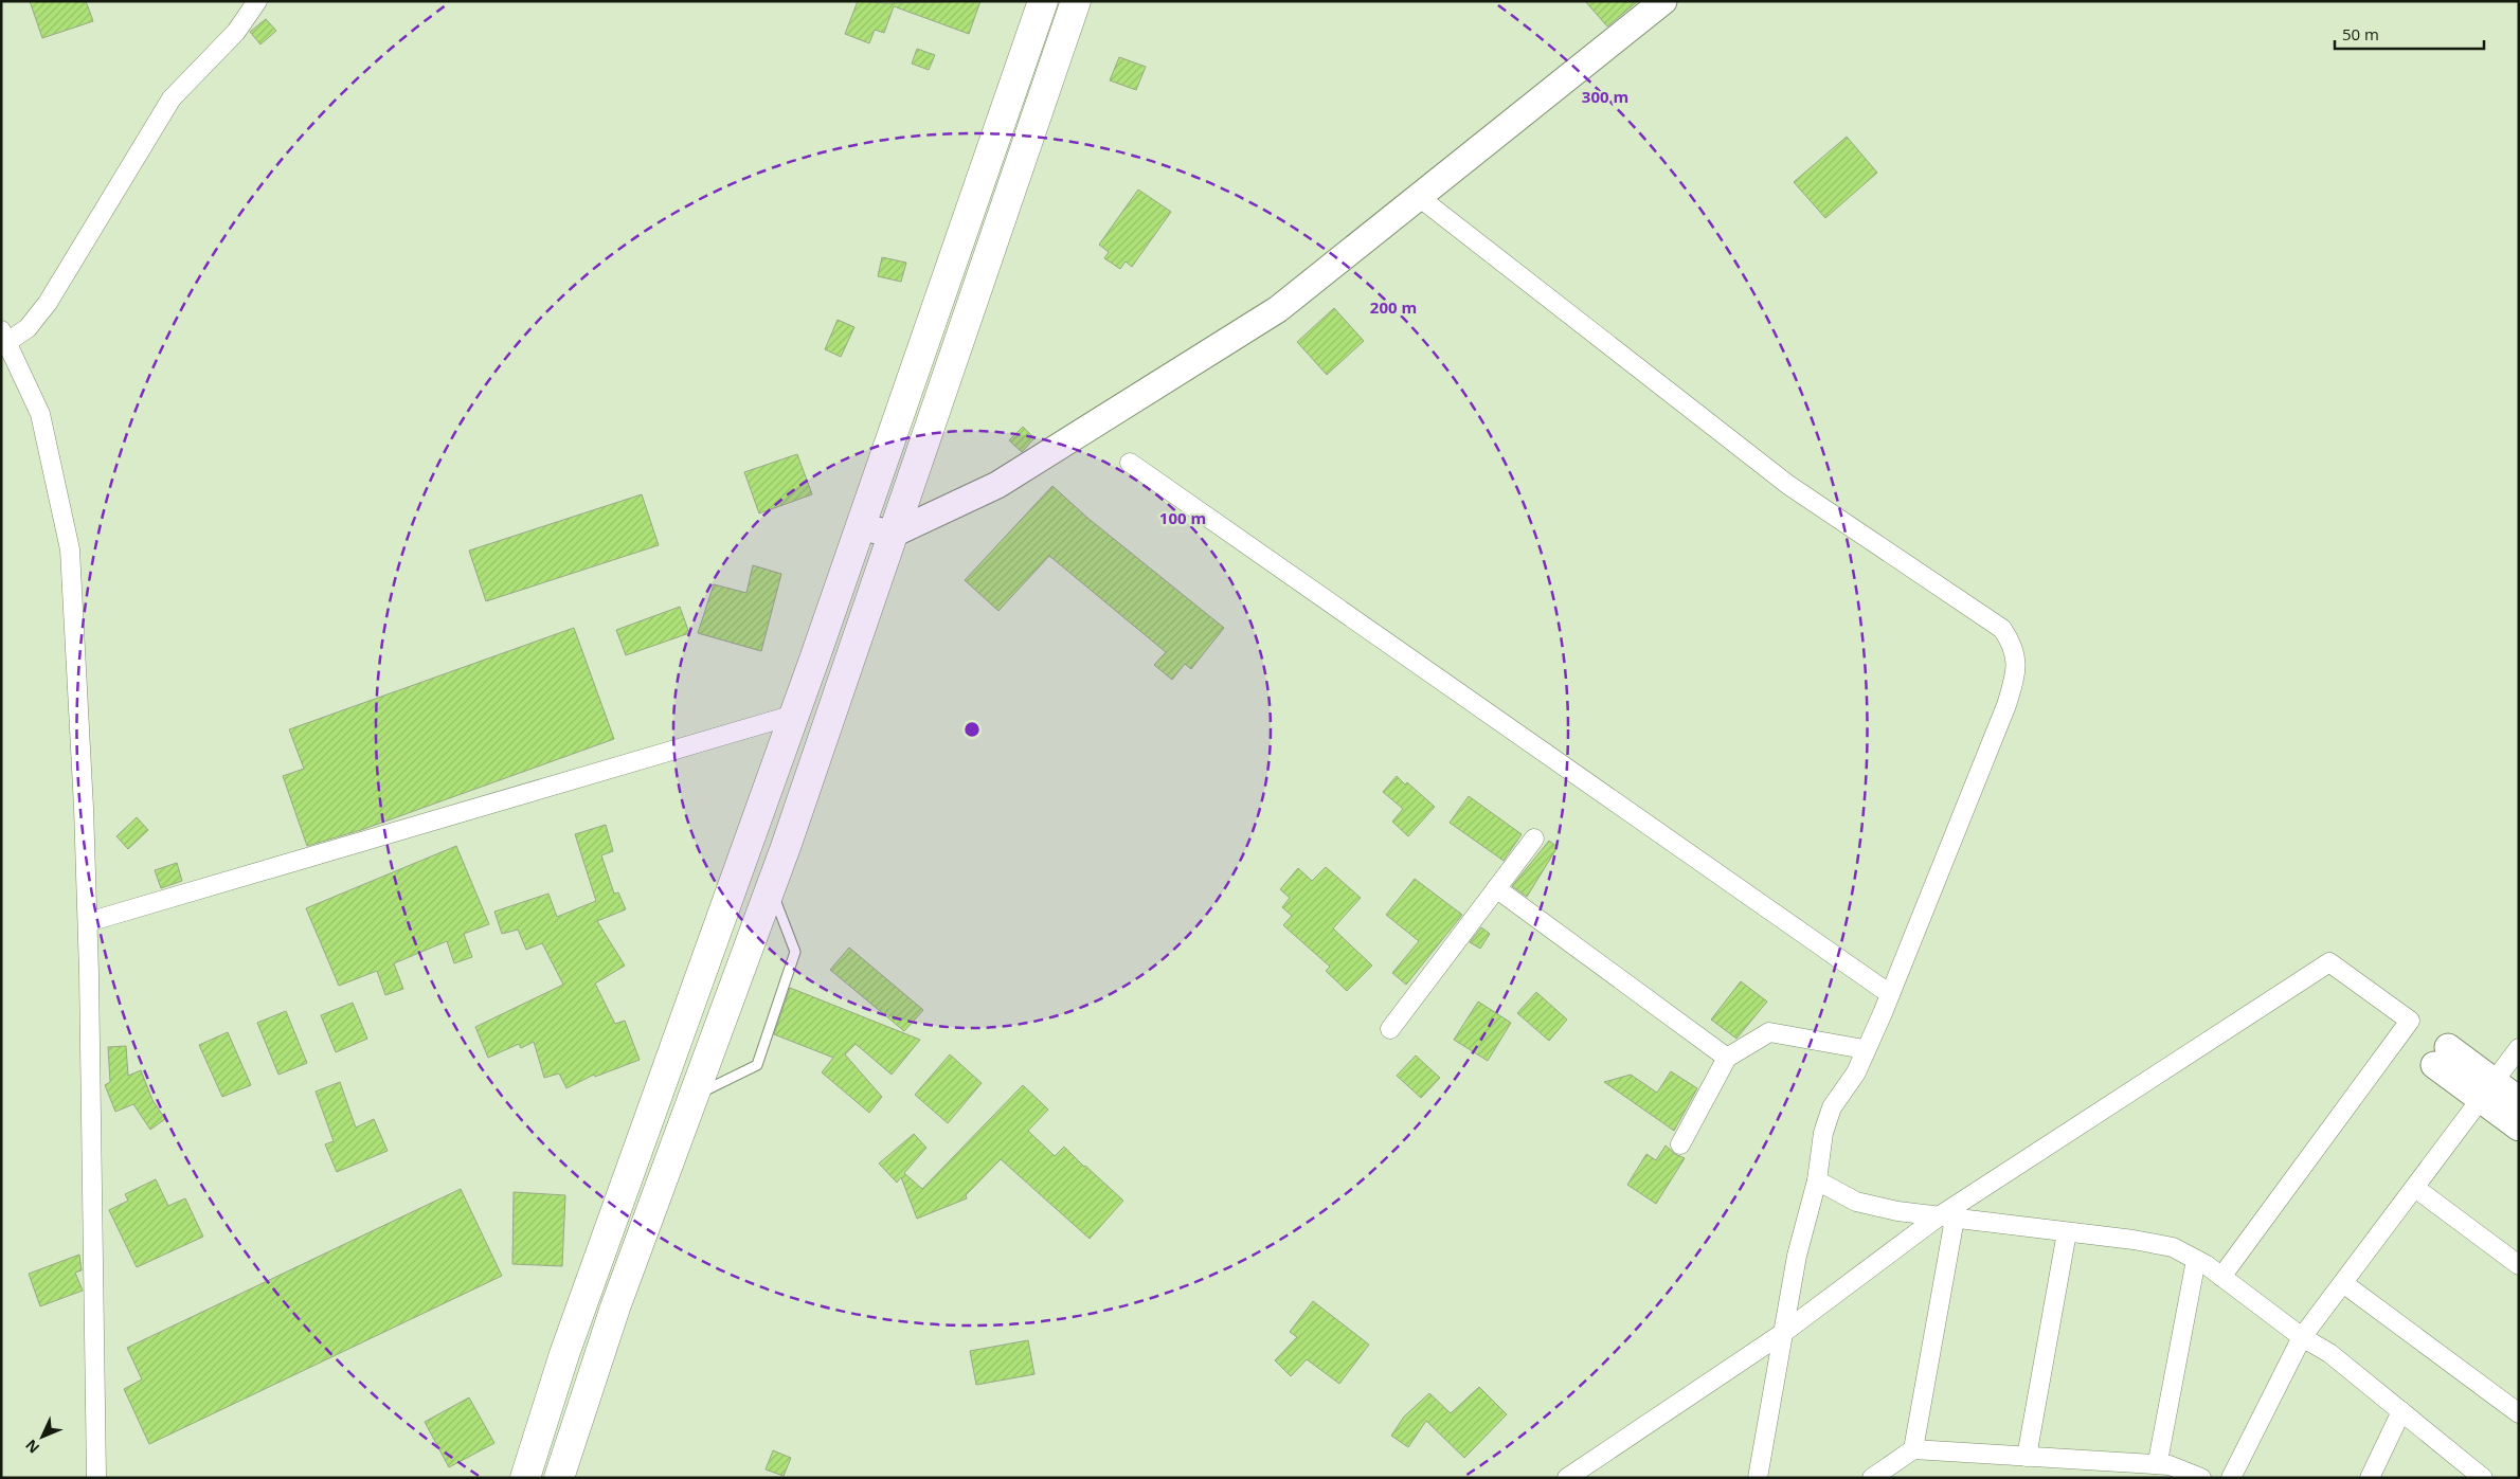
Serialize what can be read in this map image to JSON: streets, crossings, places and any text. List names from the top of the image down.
{
  "scale_bar": "50 m",
  "north": "bottom left",
  "rings": ["300 m", "200 m", "100 m"]
}
